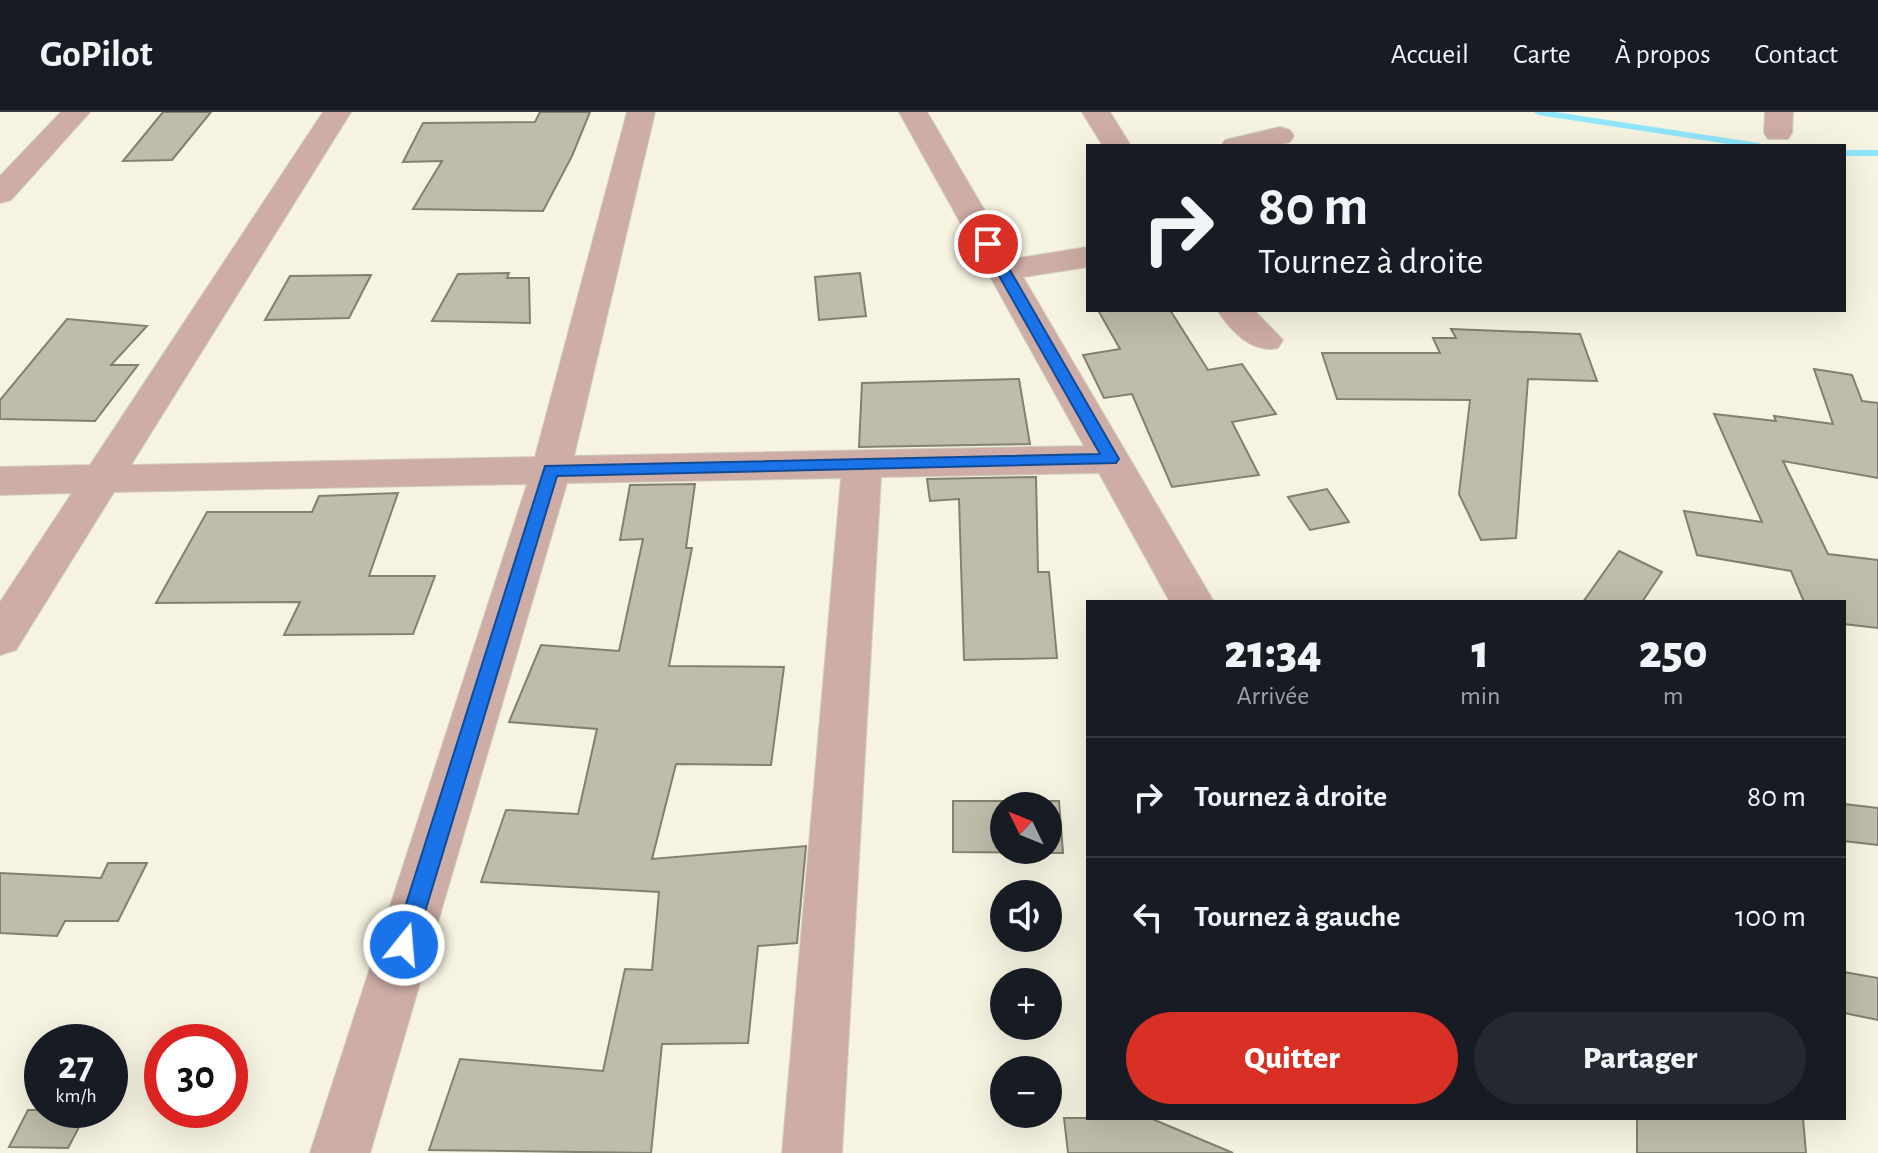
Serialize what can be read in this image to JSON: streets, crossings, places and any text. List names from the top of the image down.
{
  "north": "top left",
  "page": {
    "header": "GoPilot",
    "nav": [
      "Accueil",
      "Carte",
      "À propos",
      "Contact"
    ],
    "turn": ["80 m", "Tournez à droite"],
    "eta": [
      "21:34",
      "Arrivée",
      "1",
      "min",
      "250",
      "m"
    ],
    "list": [
      {
        "name": "Tournez à droite",
        "value": "80 m"
      },
      {
        "name": "Tournez à gauche",
        "value": "100 m"
      }
    ],
    "map_buttons": ["+", "−"],
    "buttons": ["Quitter", "Partager"],
    "speed": "27 km/h",
    "limit": "30"
  }
}
